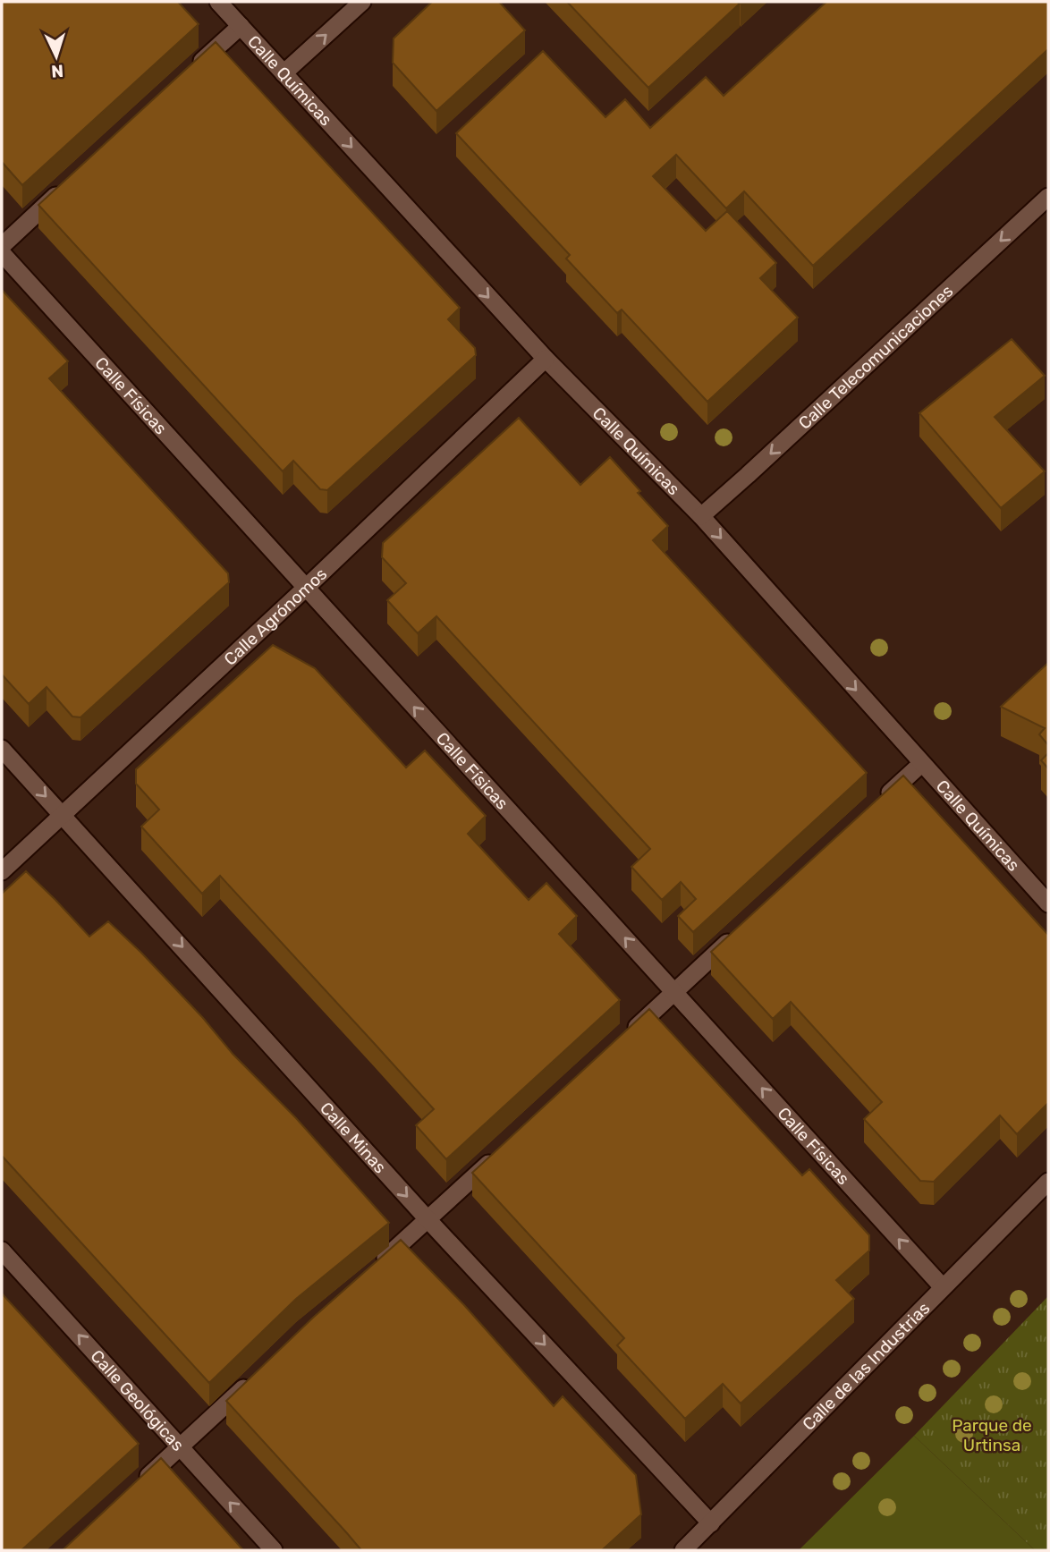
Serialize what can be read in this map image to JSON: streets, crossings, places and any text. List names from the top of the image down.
{
  "streets": {
    "street": [
      "Calle Químicas",
      "Calle Telecomunicaciones",
      "Calle Físicas",
      "Calle Agrónomos",
      "Calle Minas",
      "Calle de las Industrias",
      "Calle Geológicas"
    ]
  },
  "crossings": [
    ["Calle Químicas", "Calle Telecomunicaciones"],
    ["Calle Químicas", "Calle Agrónomos"],
    ["Calle Físicas", "Calle Agrónomos"],
    ["Calle Físicas", "Calle de las Industrias"],
    ["Calle Agrónomos", "Calle Minas"],
    ["Calle Minas", "Calle de las Industrias"]
  ],
  "one_way": [
    "Calle Químicas",
    "Calle Telecomunicaciones",
    "Calle Físicas",
    "Calle Minas",
    "Calle Geológicas"
  ],
  "parks": ["Parque de Urtinsa"],
  "north": "bottom"
}
